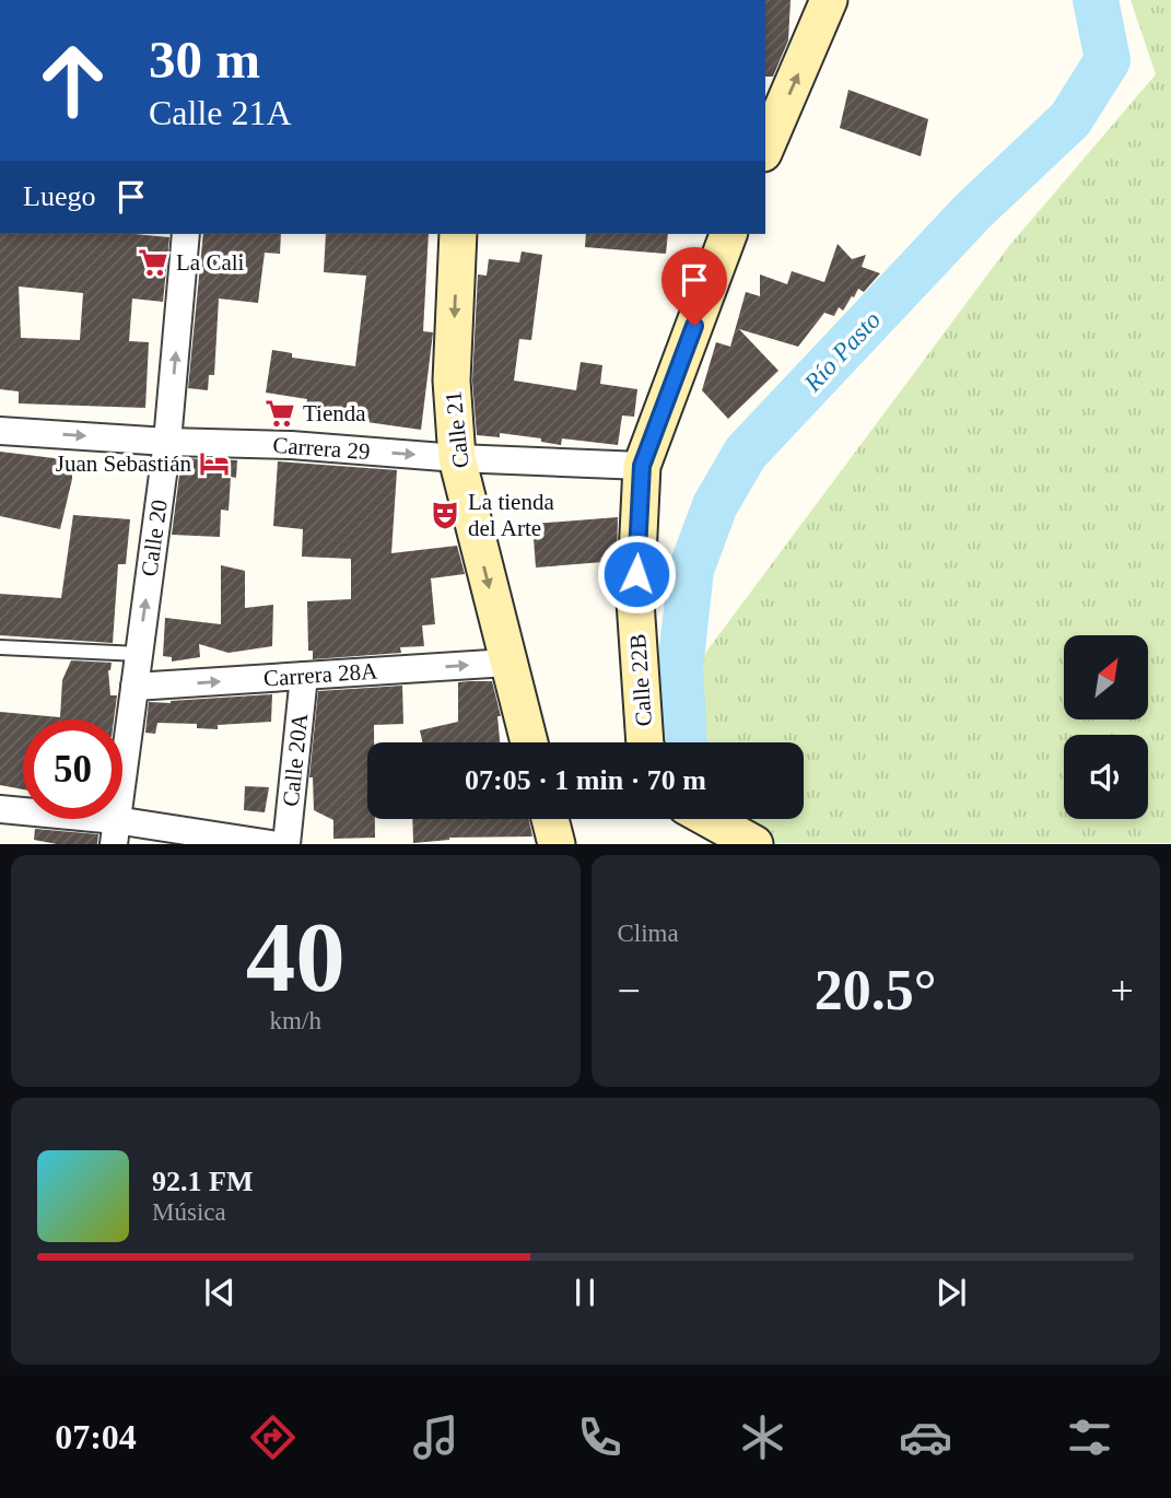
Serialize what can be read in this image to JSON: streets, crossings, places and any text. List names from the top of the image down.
{
  "streets": {
    "main road": ["Calle 21", "Calle 22B"],
    "street": [
      "Carrera 29",
      "Calle 20",
      "Carrera 28A",
      "Calle 20A"
    ]
  },
  "crossings": [
    ["Calle 21", "Carrera 29"],
    ["Calle 21", "Carrera 28A"],
    ["Carrera 29", "Calle 20"],
    ["Carrera 29", "Calle 22B"],
    ["Calle 20", "Carrera 28A"],
    ["Carrera 28A", "Calle 20A"]
  ],
  "one_way": ["Calle 21", "Carrera 29", "Calle 20"],
  "water": ["Río Pasto"],
  "places": {
    "supermarket": ["La Cali", "Tienda"],
    "hotel": ["Juan Sebastián"],
    "theatre": ["La tienda del Arte"]
  },
  "north": "top right",
  "page": {
    "turn": ["30 m", "Calle 21A"],
    "then": "Luego",
    "limit": "50",
    "trip": "07:05 · 1 min · 70 m",
    "tile": [
      ["40", "km/h"],
      "Clima"
    ],
    "heat": ["−", "20.5°", "+"],
    "song": ["92.1 FM", "Música"],
    "tabs": "07:04"
  }
}
